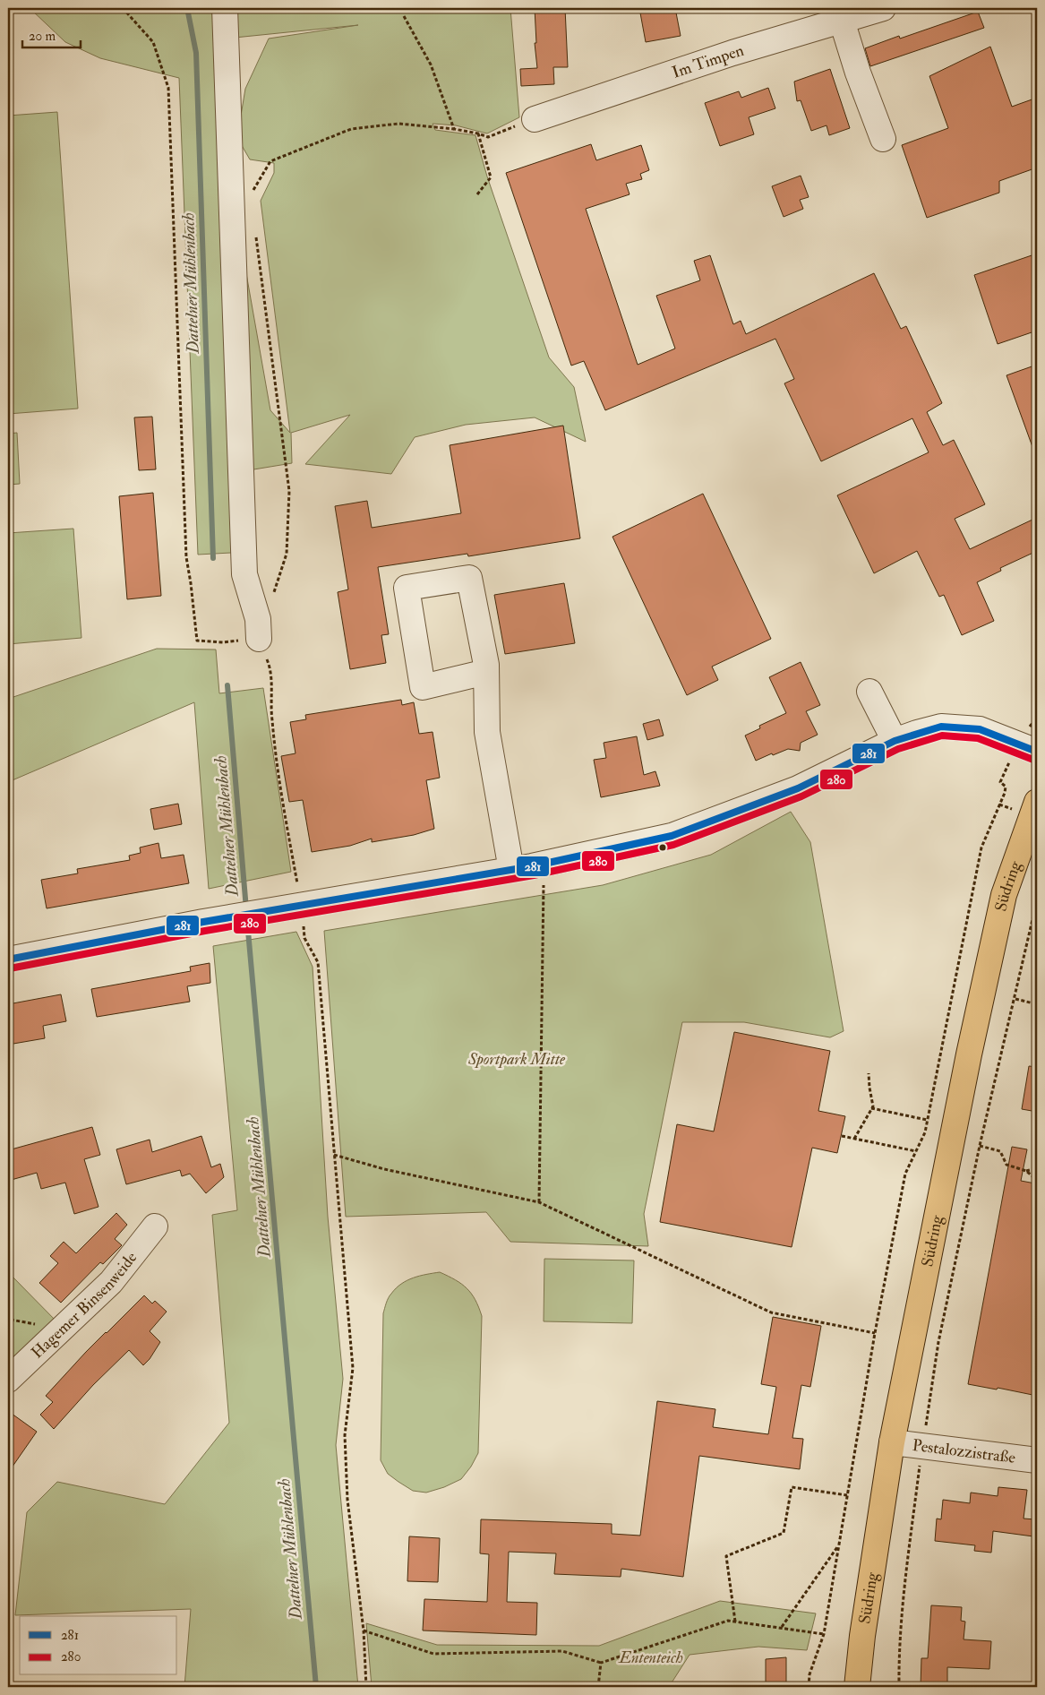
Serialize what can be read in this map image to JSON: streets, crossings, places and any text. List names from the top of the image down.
{
  "streets": {
    "main road": ["Südring"],
    "street": ["Im Timpen", "Hagemer Binsenweide", "Pestalozzistraße"]
  },
  "crossings": [
    ["Südring", "Pestalozzistraße"]
  ],
  "water": ["Dattelner Mühlenbach"],
  "parks": ["Sportpark Mitte", "Ententeich"],
  "lines": ["transit line 281", "transit line 280"],
  "legend": ["281", "280"],
  "scale_bar": "20 m"
}
